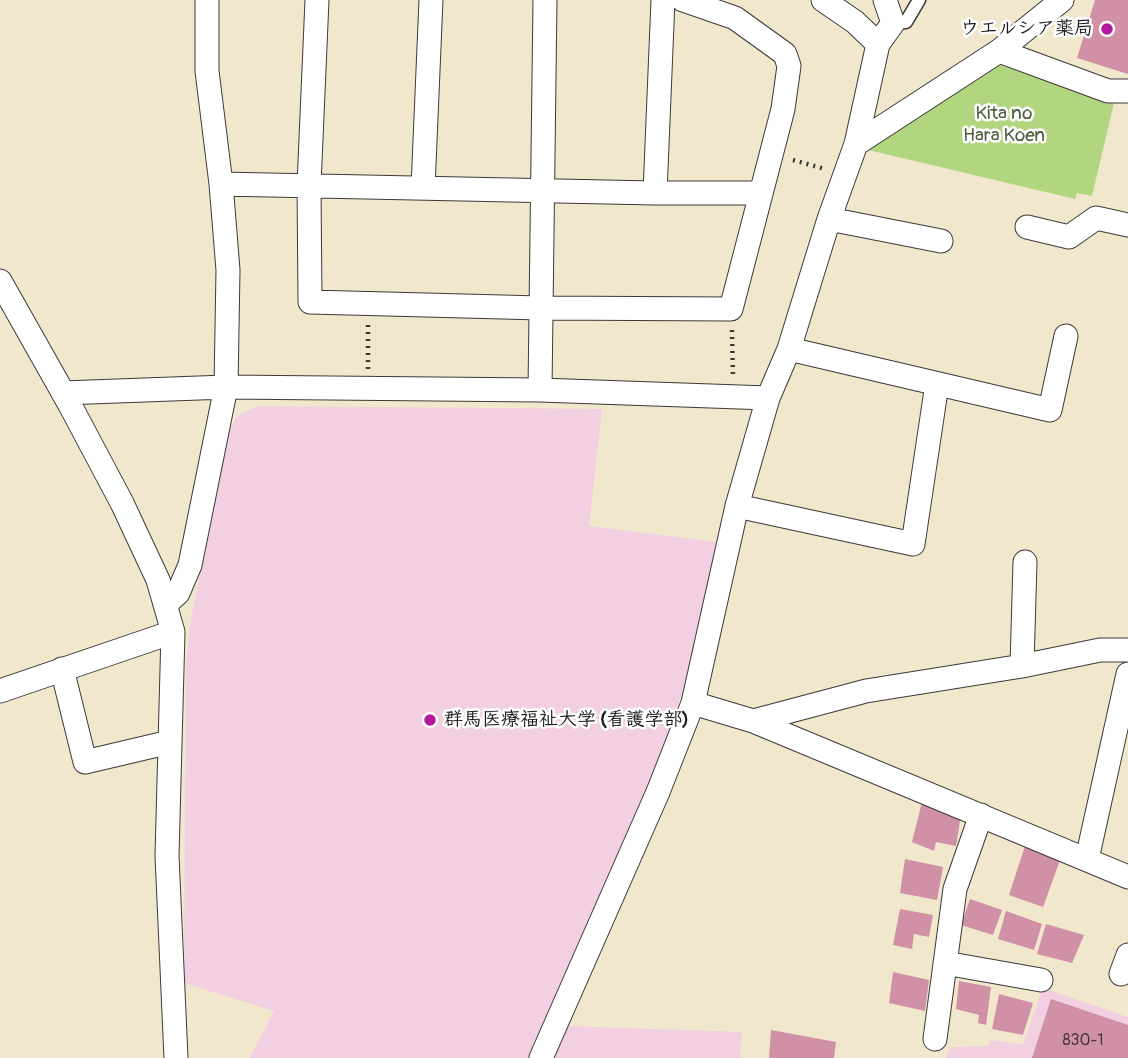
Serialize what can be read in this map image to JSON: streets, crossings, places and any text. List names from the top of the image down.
{
  "parks": ["Kita no Hara Koen"],
  "places": ["ウエルシア薬局", "群馬医療福祉大学 (看護学部)"],
  "house_numbers": ["830-1"]
}
